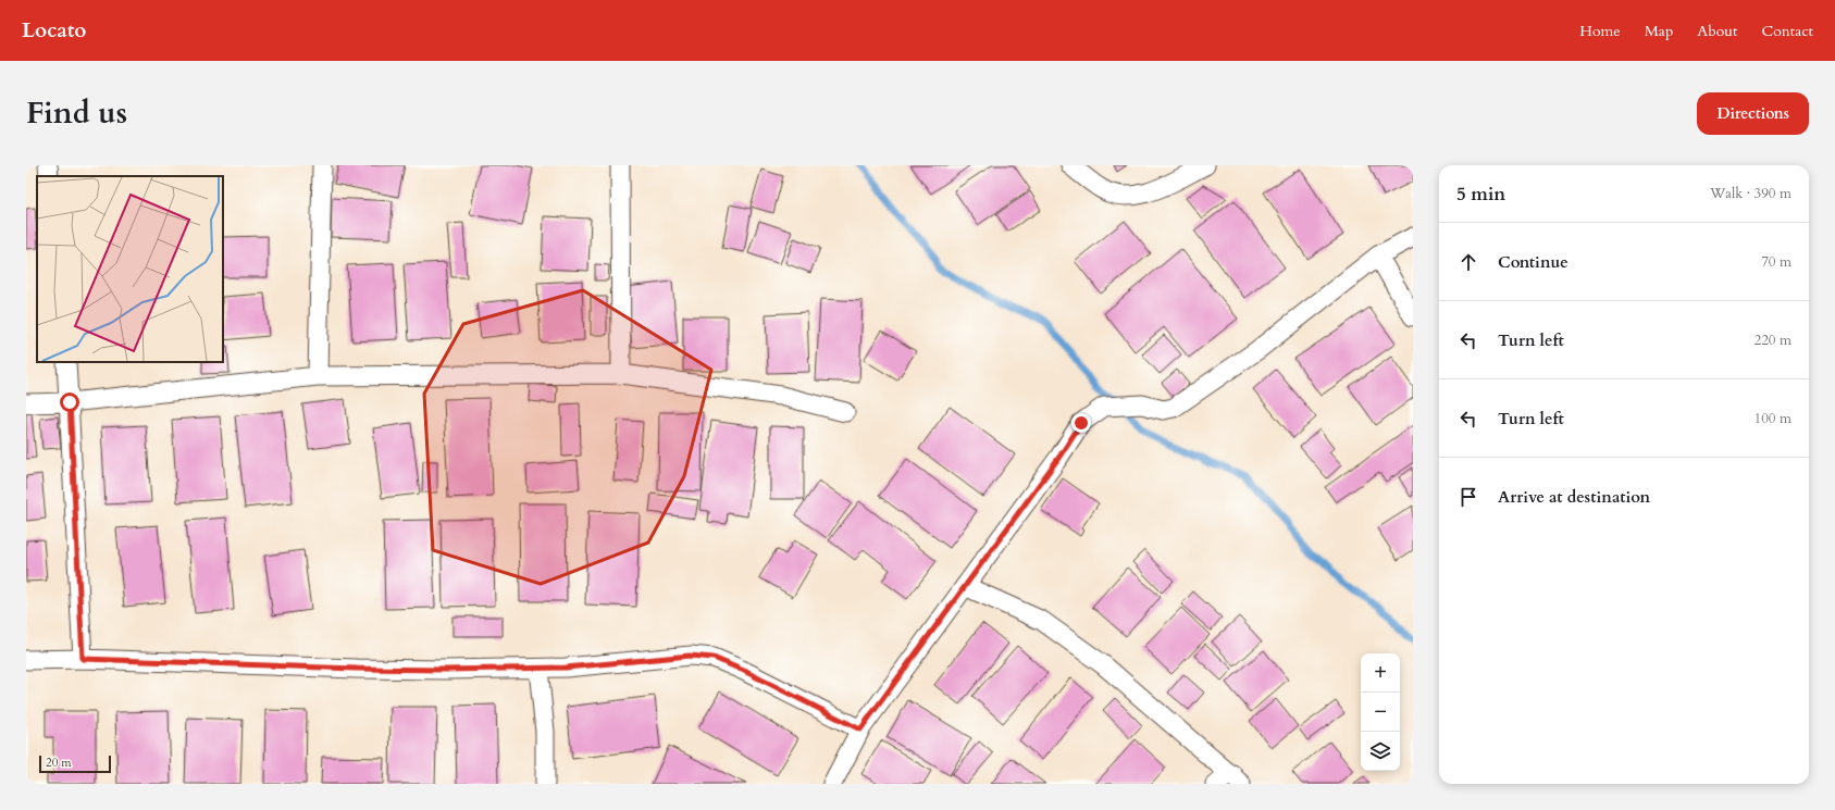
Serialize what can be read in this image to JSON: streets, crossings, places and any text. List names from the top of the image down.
{
  "scale_bar": "20 m",
  "page": {
    "header": "Locato",
    "nav": [
      "Home",
      "Map",
      "About",
      "Contact"
    ],
    "title": "Find us",
    "buttons": "Directions",
    "heading": ["5 min", "Walk · 390 m"],
    "list": [
      ["Continue", "70 m"],
      ["Turn left", "220 m"],
      ["Turn left", "100 m"],
      "Arrive at destination"
    ],
    "map_buttons": ["+", "−"],
    "scale": "20 m"
  }
}
